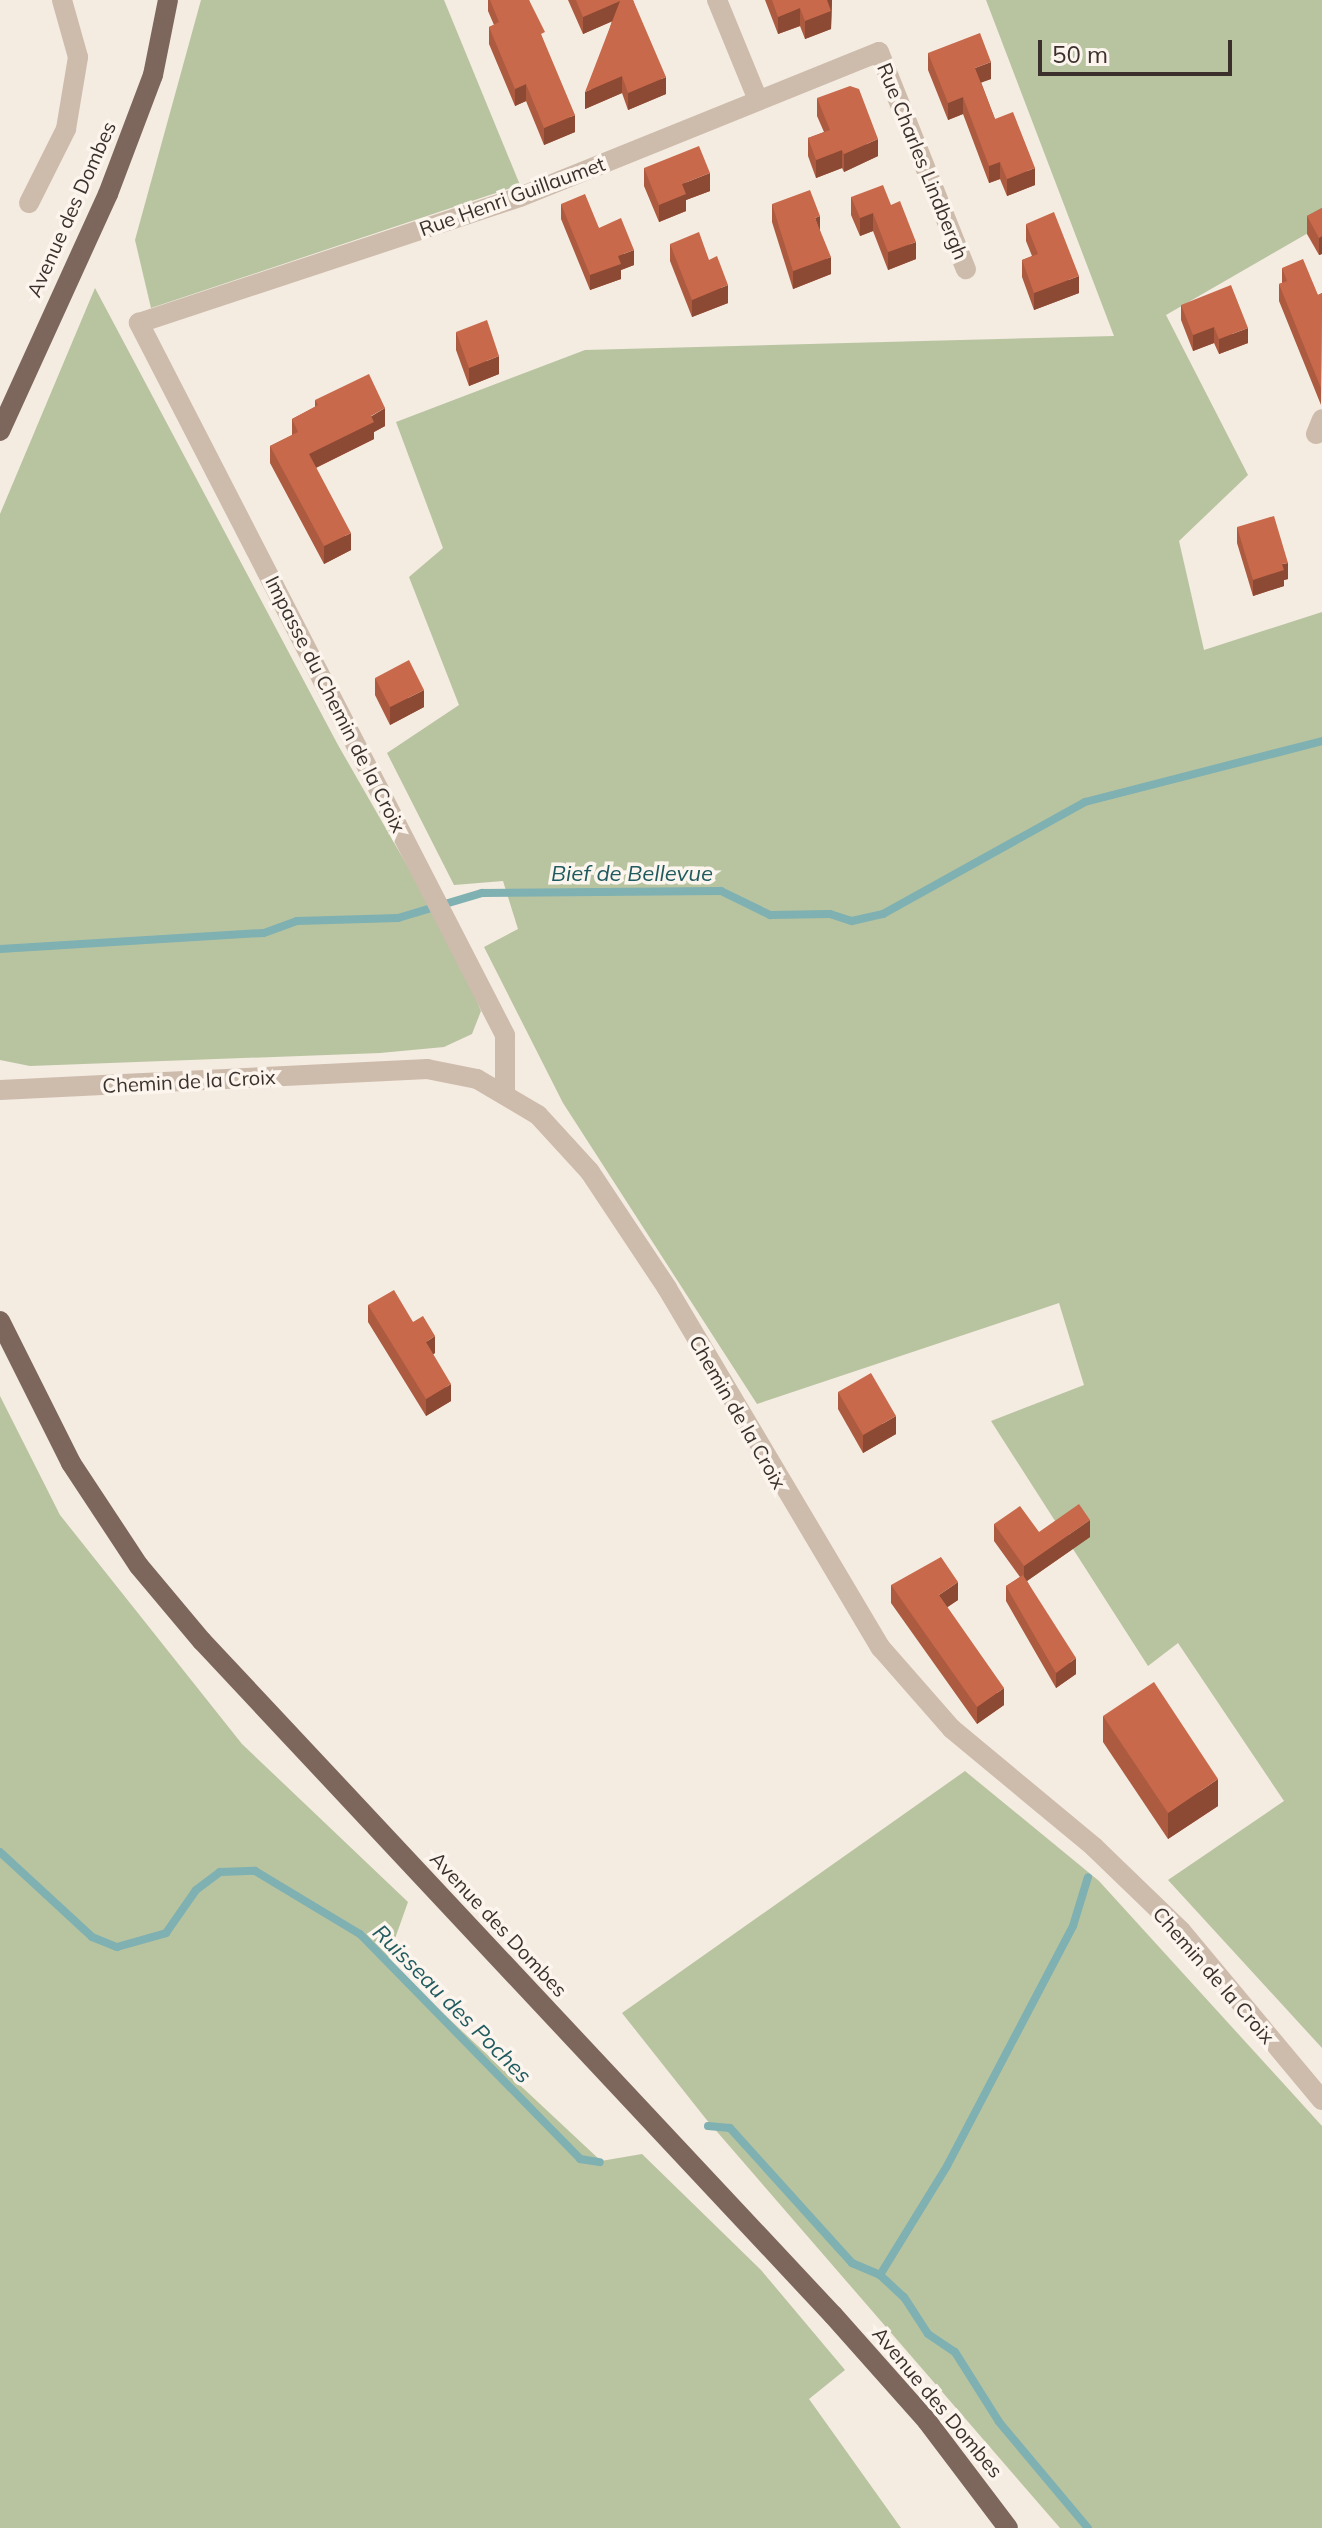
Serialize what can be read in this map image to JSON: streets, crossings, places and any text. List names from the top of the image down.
{
  "streets": {
    "main road": ["Avenue des Dombes"],
    "street": [
      "Rue Charles Lindbergh",
      "Rue Henri Guillaumet",
      "Impasse du Chemin de la Croix",
      "Chemin de la Croix"
    ]
  },
  "crossings": [
    ["Rue Charles Lindbergh", "Rue Henri Guillaumet"],
    ["Rue Henri Guillaumet", "Impasse du Chemin de la Croix"],
    ["Impasse du Chemin de la Croix", "Chemin de la Croix"]
  ],
  "water": ["Bief de Bellevue", "Ruisseau des Poches"],
  "scale_bar": "50 m"
}
